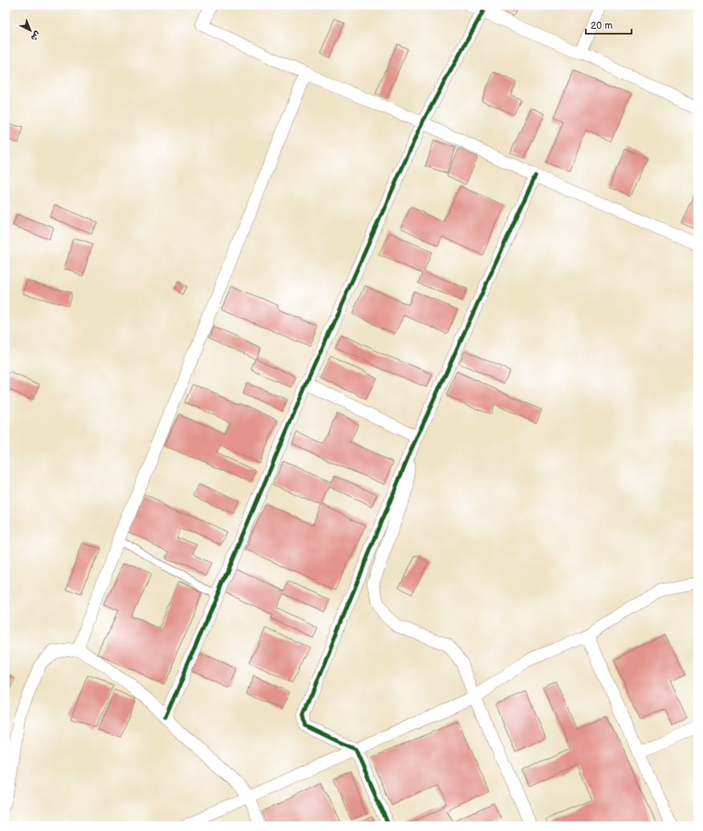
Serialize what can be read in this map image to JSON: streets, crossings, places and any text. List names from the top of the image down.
{
  "scale_bar": "20 m",
  "north": "bottom right"
}
